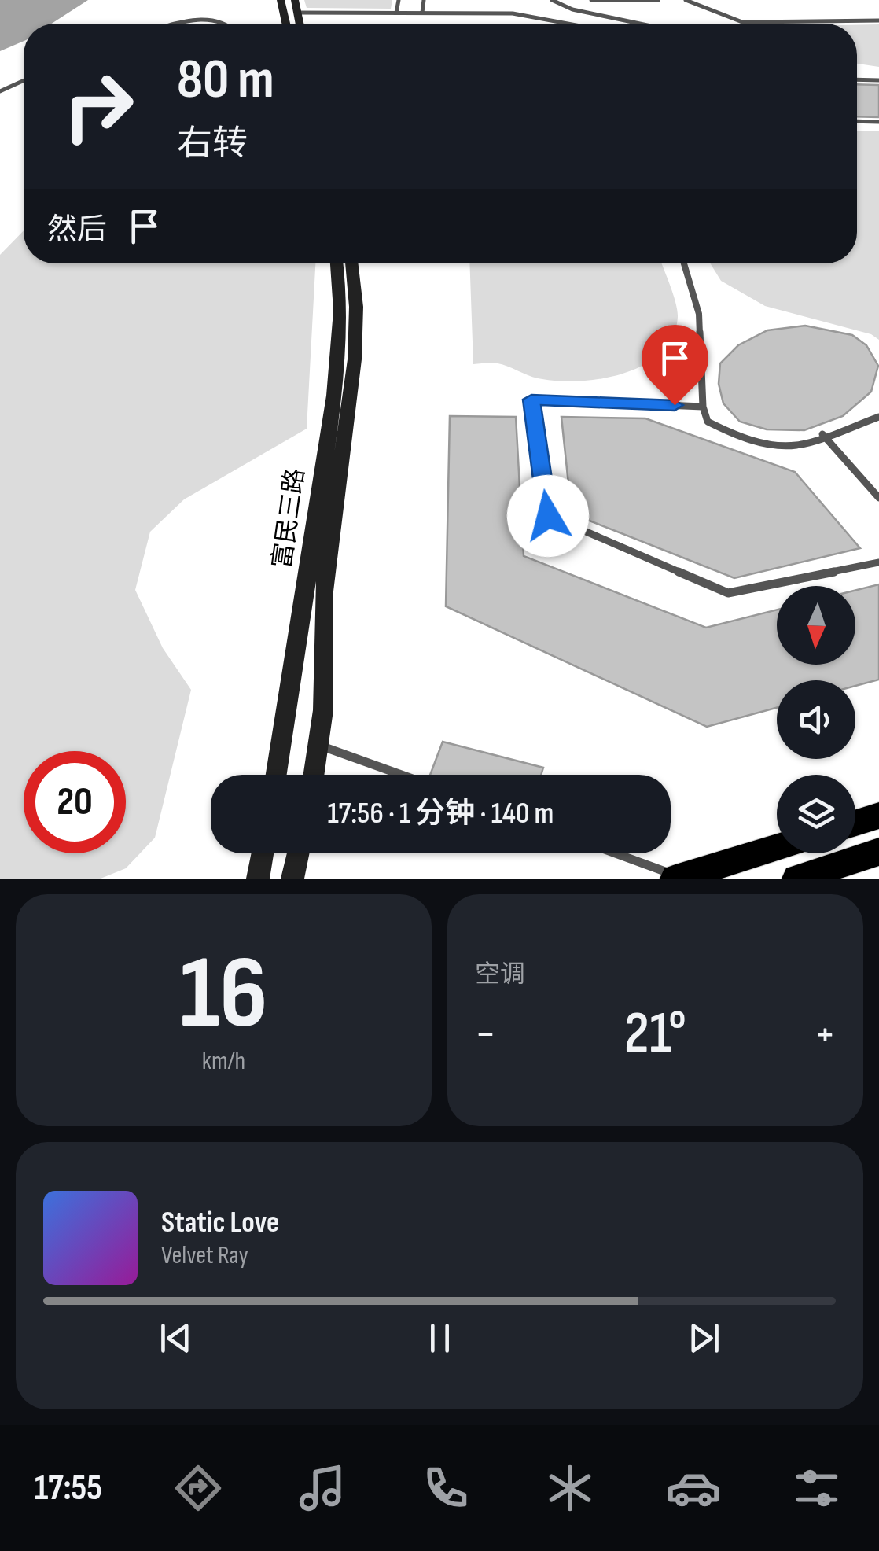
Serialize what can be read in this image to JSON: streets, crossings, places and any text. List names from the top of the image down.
{
  "streets": {
    "main road": ["富民三路"]
  },
  "north": "bottom",
  "page": {
    "turn": ["80 m", "右转"],
    "then": "然后",
    "limit": "20",
    "trip": "17:56 · 1 分钟 · 140 m",
    "tile": [
      ["16", "km/h"],
      "空调"
    ],
    "heat": ["−", "21°", "+"],
    "song": ["Static Love", "Velvet Ray"],
    "tabs": "17:55"
  }
}
